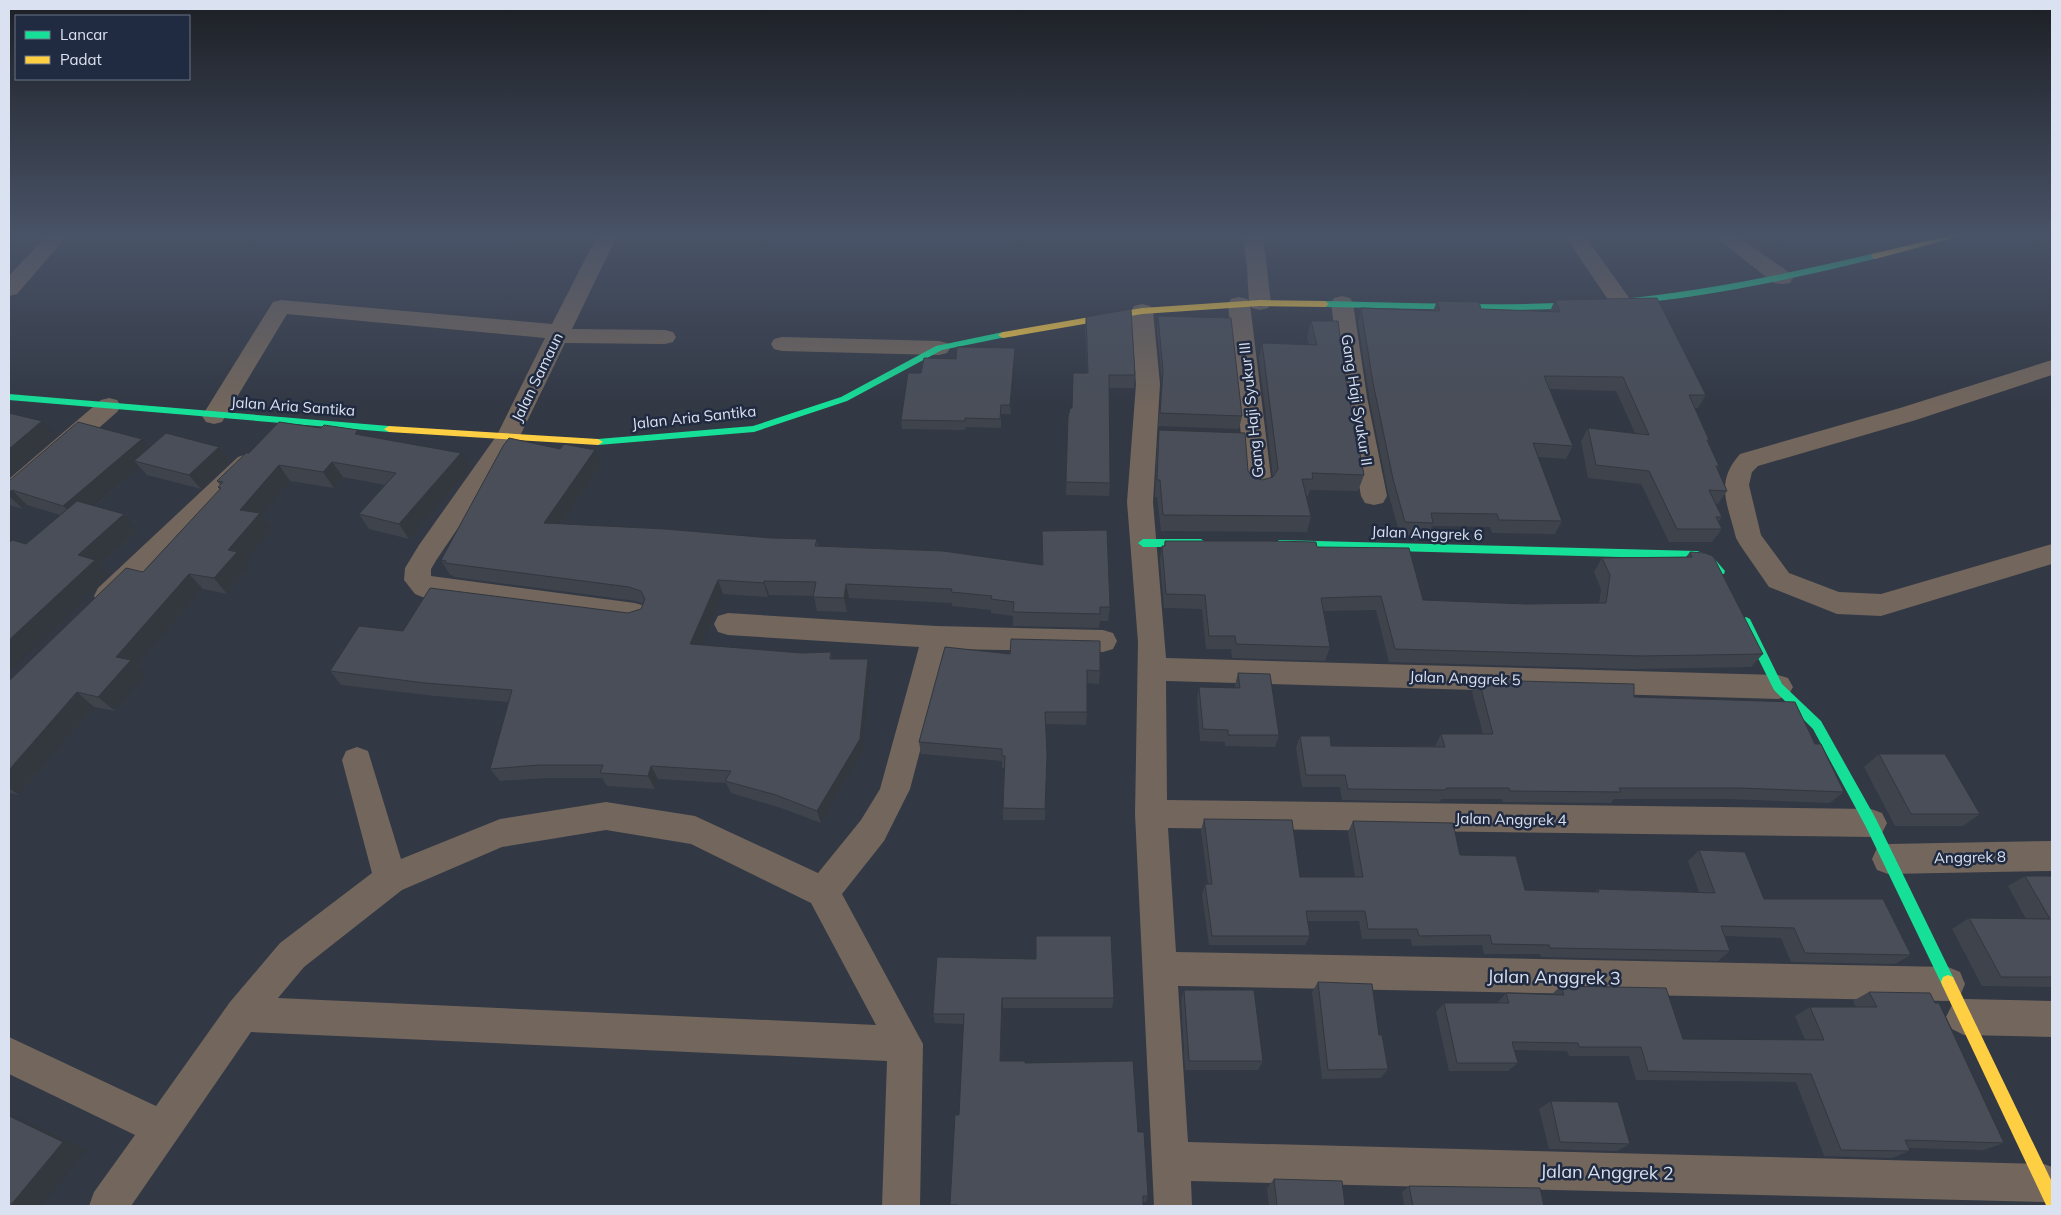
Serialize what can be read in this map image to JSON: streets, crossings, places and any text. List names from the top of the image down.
{
  "streets": {
    "street": [
      "Jalan Samaun",
      "Gang Haji Syukur II",
      "Jalan Aria Santika",
      "Gang Haji Syukur III",
      "Jalan Anggrek 6",
      "Jalan Anggrek 5",
      "Jalan Anggrek 4",
      "Anggrek 8",
      "Jalan Anggrek 3",
      "Jalan Anggrek 2"
    ]
  },
  "crossings": [
    ["Jalan Samaun", "Jalan Aria Santika"],
    ["Gang Haji Syukur II", "Jalan Aria Santika"],
    ["Jalan Aria Santika", "Gang Haji Syukur III"]
  ],
  "legend": ["Lancar", "Padat"]
}
